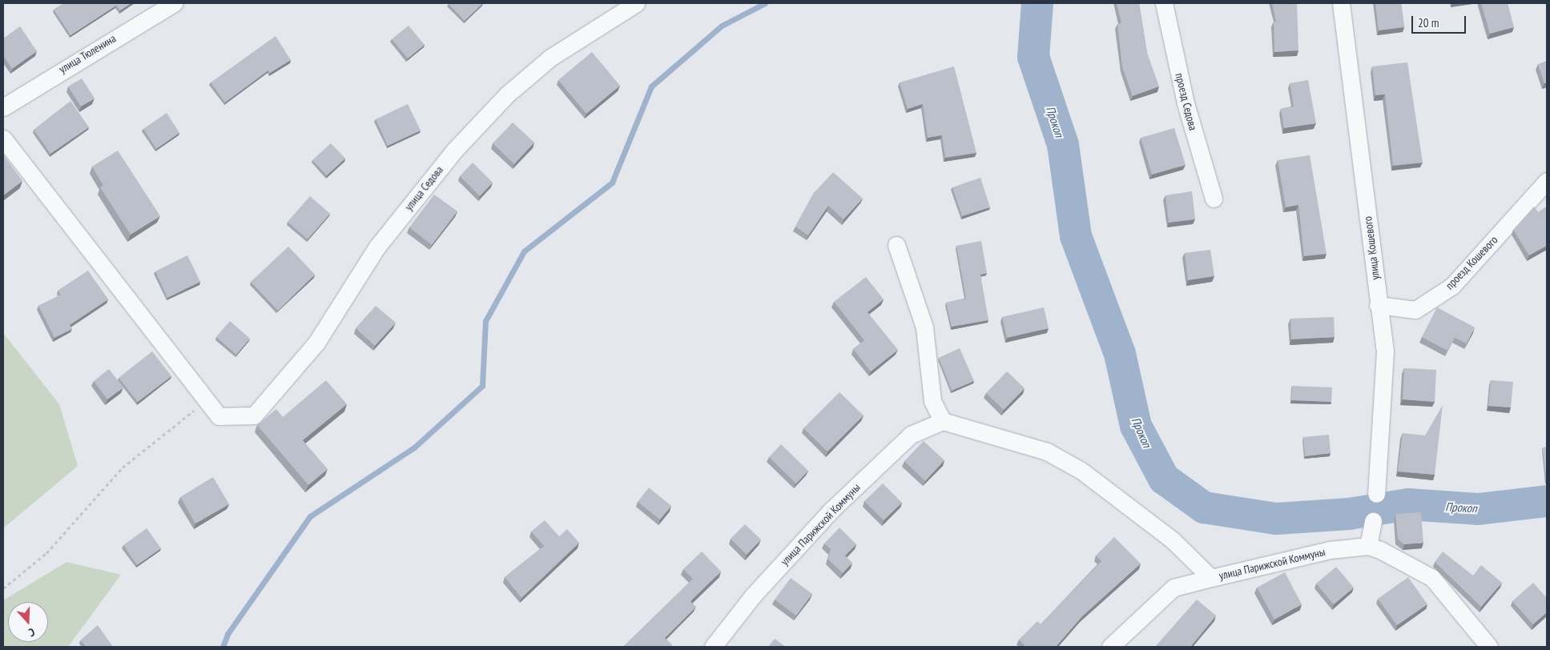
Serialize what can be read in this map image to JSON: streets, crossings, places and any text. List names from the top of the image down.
{
  "streets": {
    "street": [
      "улица Тюленина",
      "проезд Седова",
      "улица Седова",
      "улица Кошевого",
      "проезд Кошевого",
      "улица Парижской Коммуны"
    ]
  },
  "crossings": [
    ["улица Кошевого", "проезд Кошевого"]
  ],
  "water": ["Прокоп"],
  "scale_bar": "20 m",
  "north": "bottom"
}
